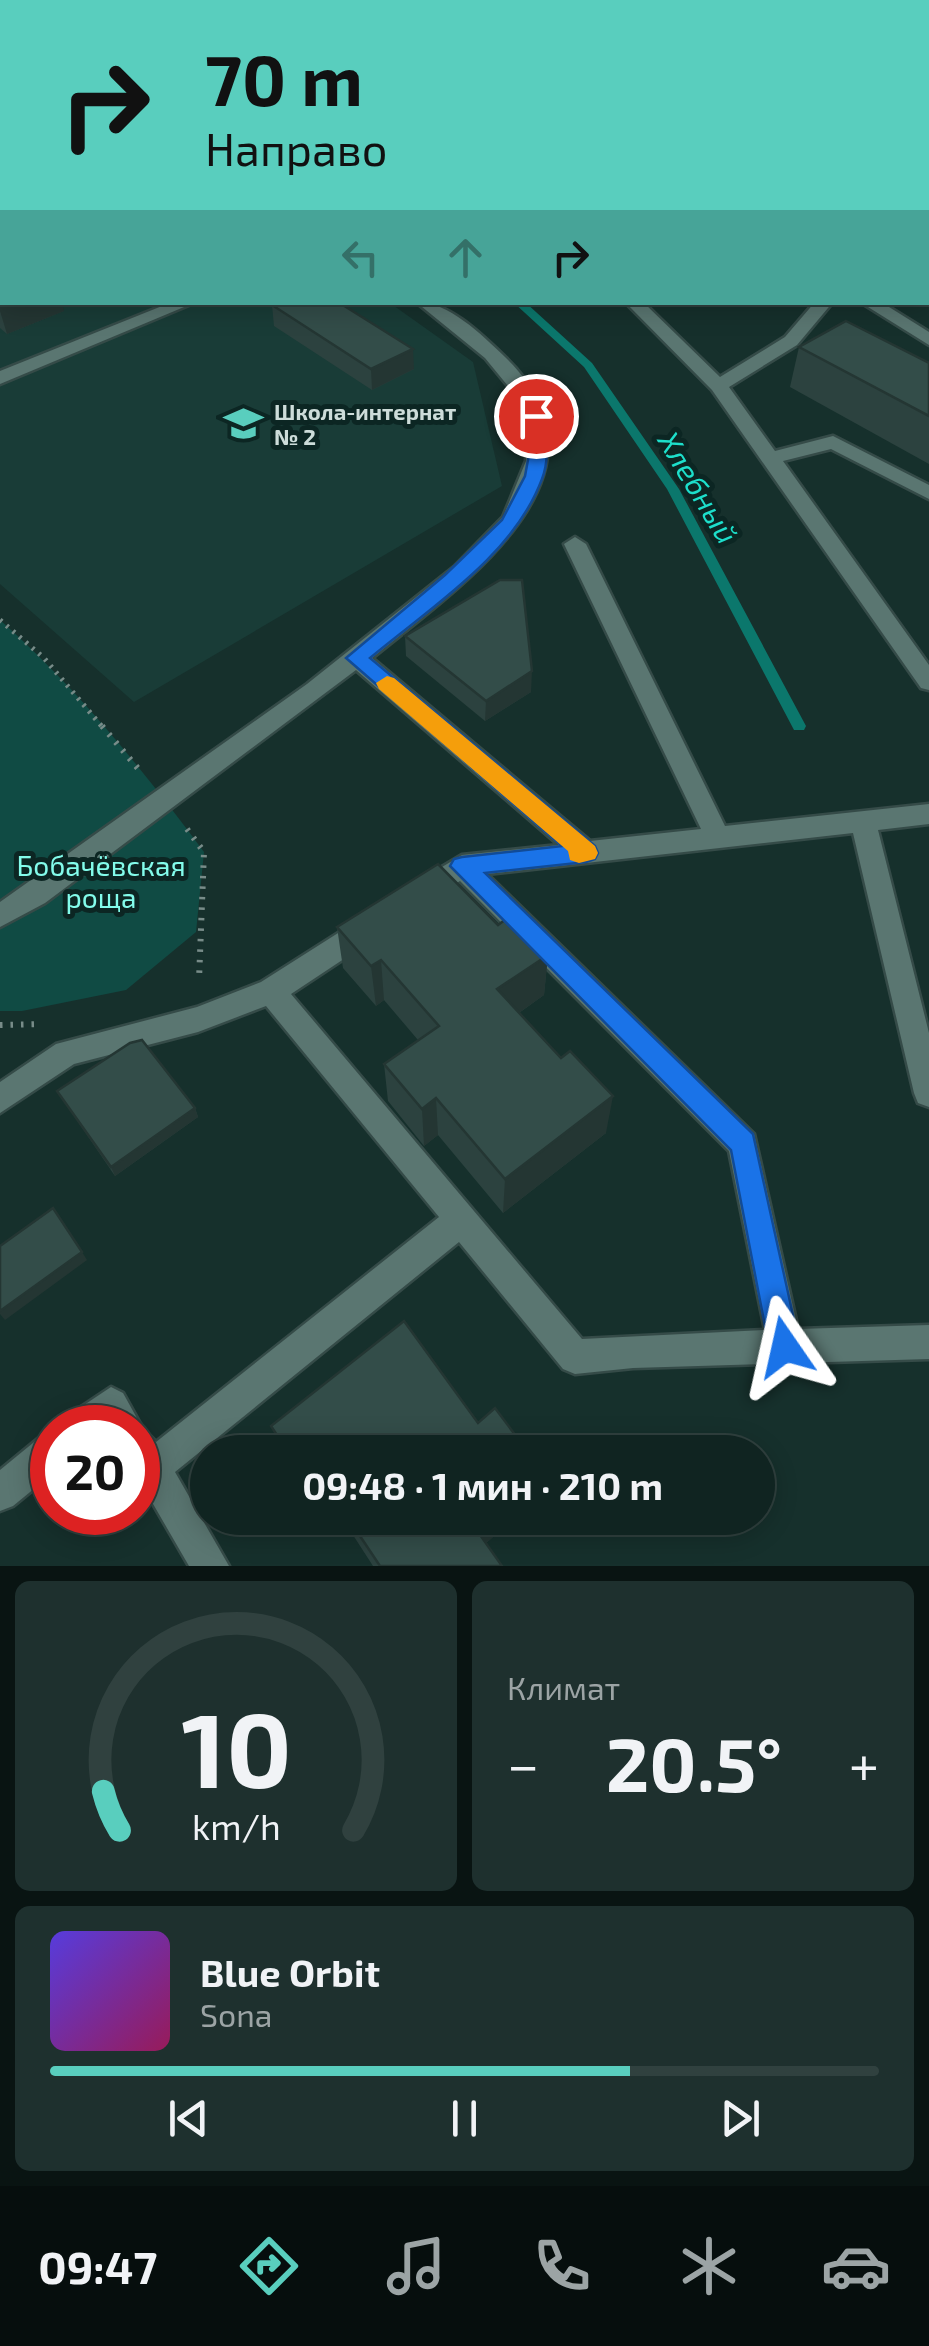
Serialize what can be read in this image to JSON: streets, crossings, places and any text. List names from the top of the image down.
{
  "water": ["Хлебный"],
  "parks": ["Бобачёвская роща"],
  "places": {
    "school or university": ["Школа-интернат № 2"]
  },
  "page": {
    "turn": ["70 m", "Направо"],
    "limit": "20",
    "trip": "09:48 · 1 мин · 210 m",
    "tile": "Климат",
    "heat": ["−", "20.5°", "+"],
    "song": ["Blue Orbit", "Sona"],
    "tabs": "09:47",
    "gauge": ["10", "km/h"]
  }
}
